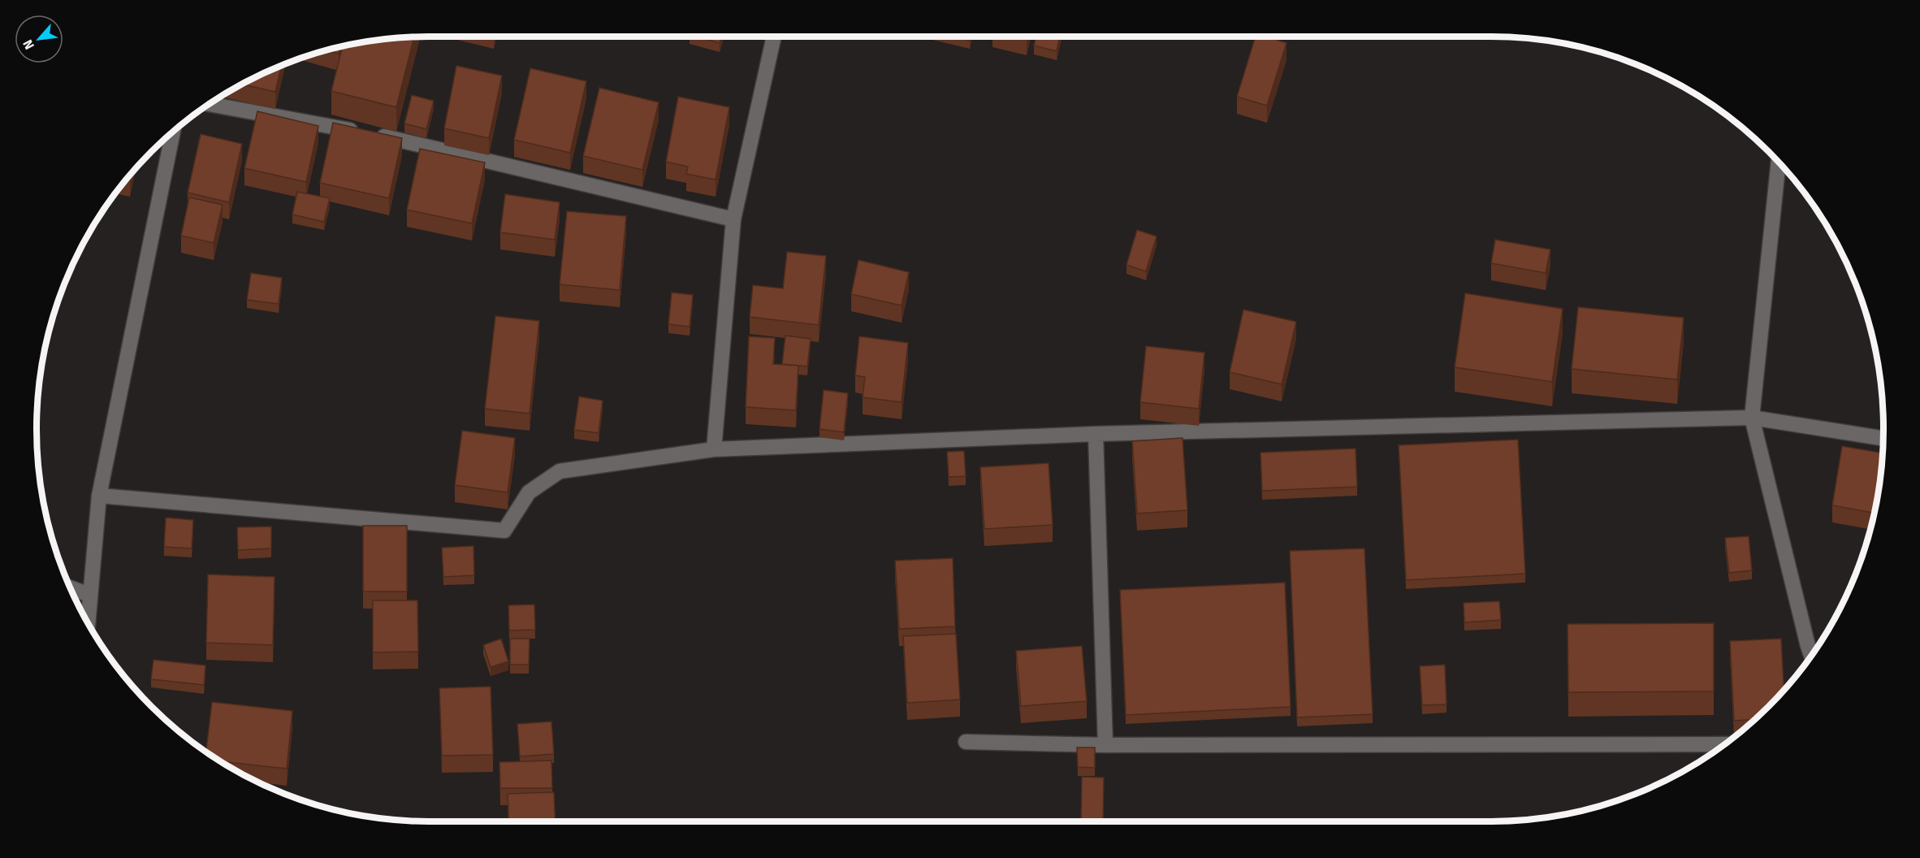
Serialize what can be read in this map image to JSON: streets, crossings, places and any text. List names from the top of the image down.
{
  "north": "bottom left"
}
